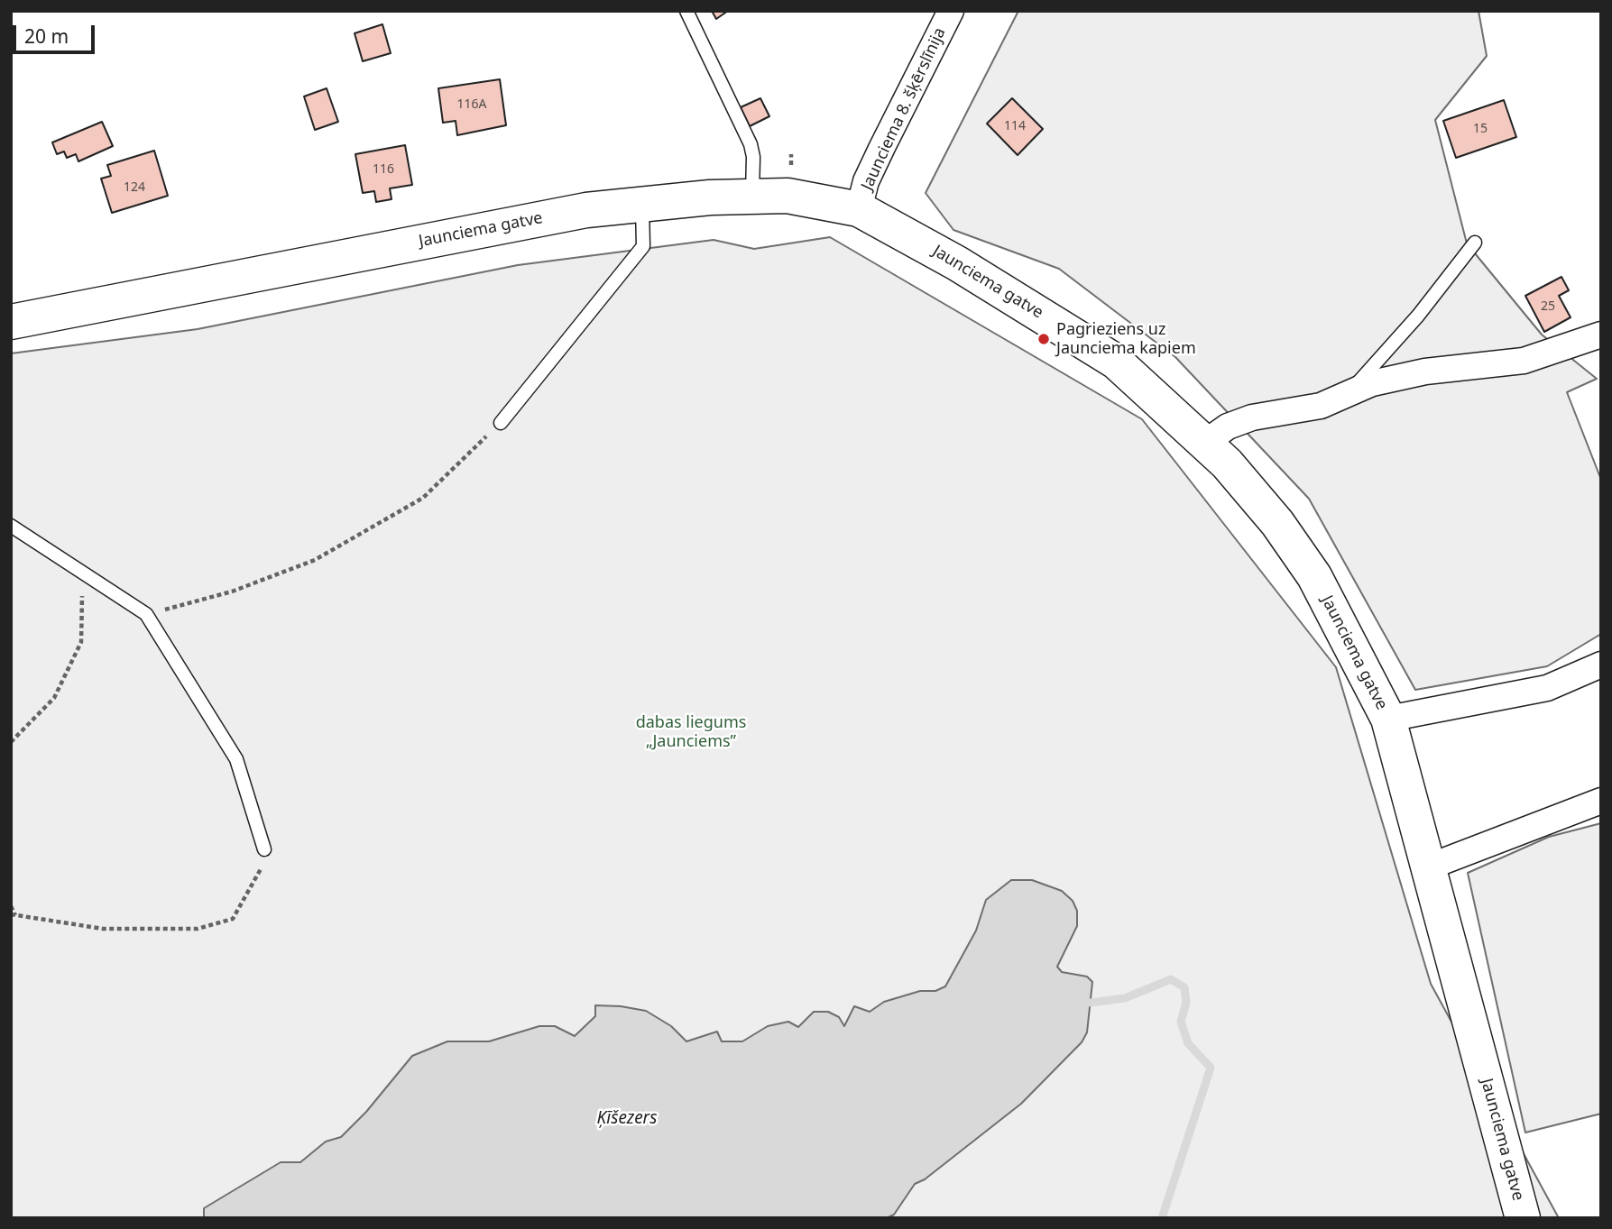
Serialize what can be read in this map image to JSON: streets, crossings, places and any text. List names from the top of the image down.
{
  "streets": {
    "main road": ["Jaunciema gatve"],
    "street": ["Jaunciema 8. šķērslīnija"]
  },
  "crossings": [
    ["Jaunciema 8. šķērslīnija", "Jaunciema gatve"]
  ],
  "water": ["Ķīšezers"],
  "parks": ["dabas liegums „Jaunciems”"],
  "places": ["Pagrieziens uz Jaunciema kapiem"],
  "house_numbers": [
    "116A",
    "114",
    "15",
    "116",
    "124",
    "25"
  ],
  "scale_bar": "20 m"
}
